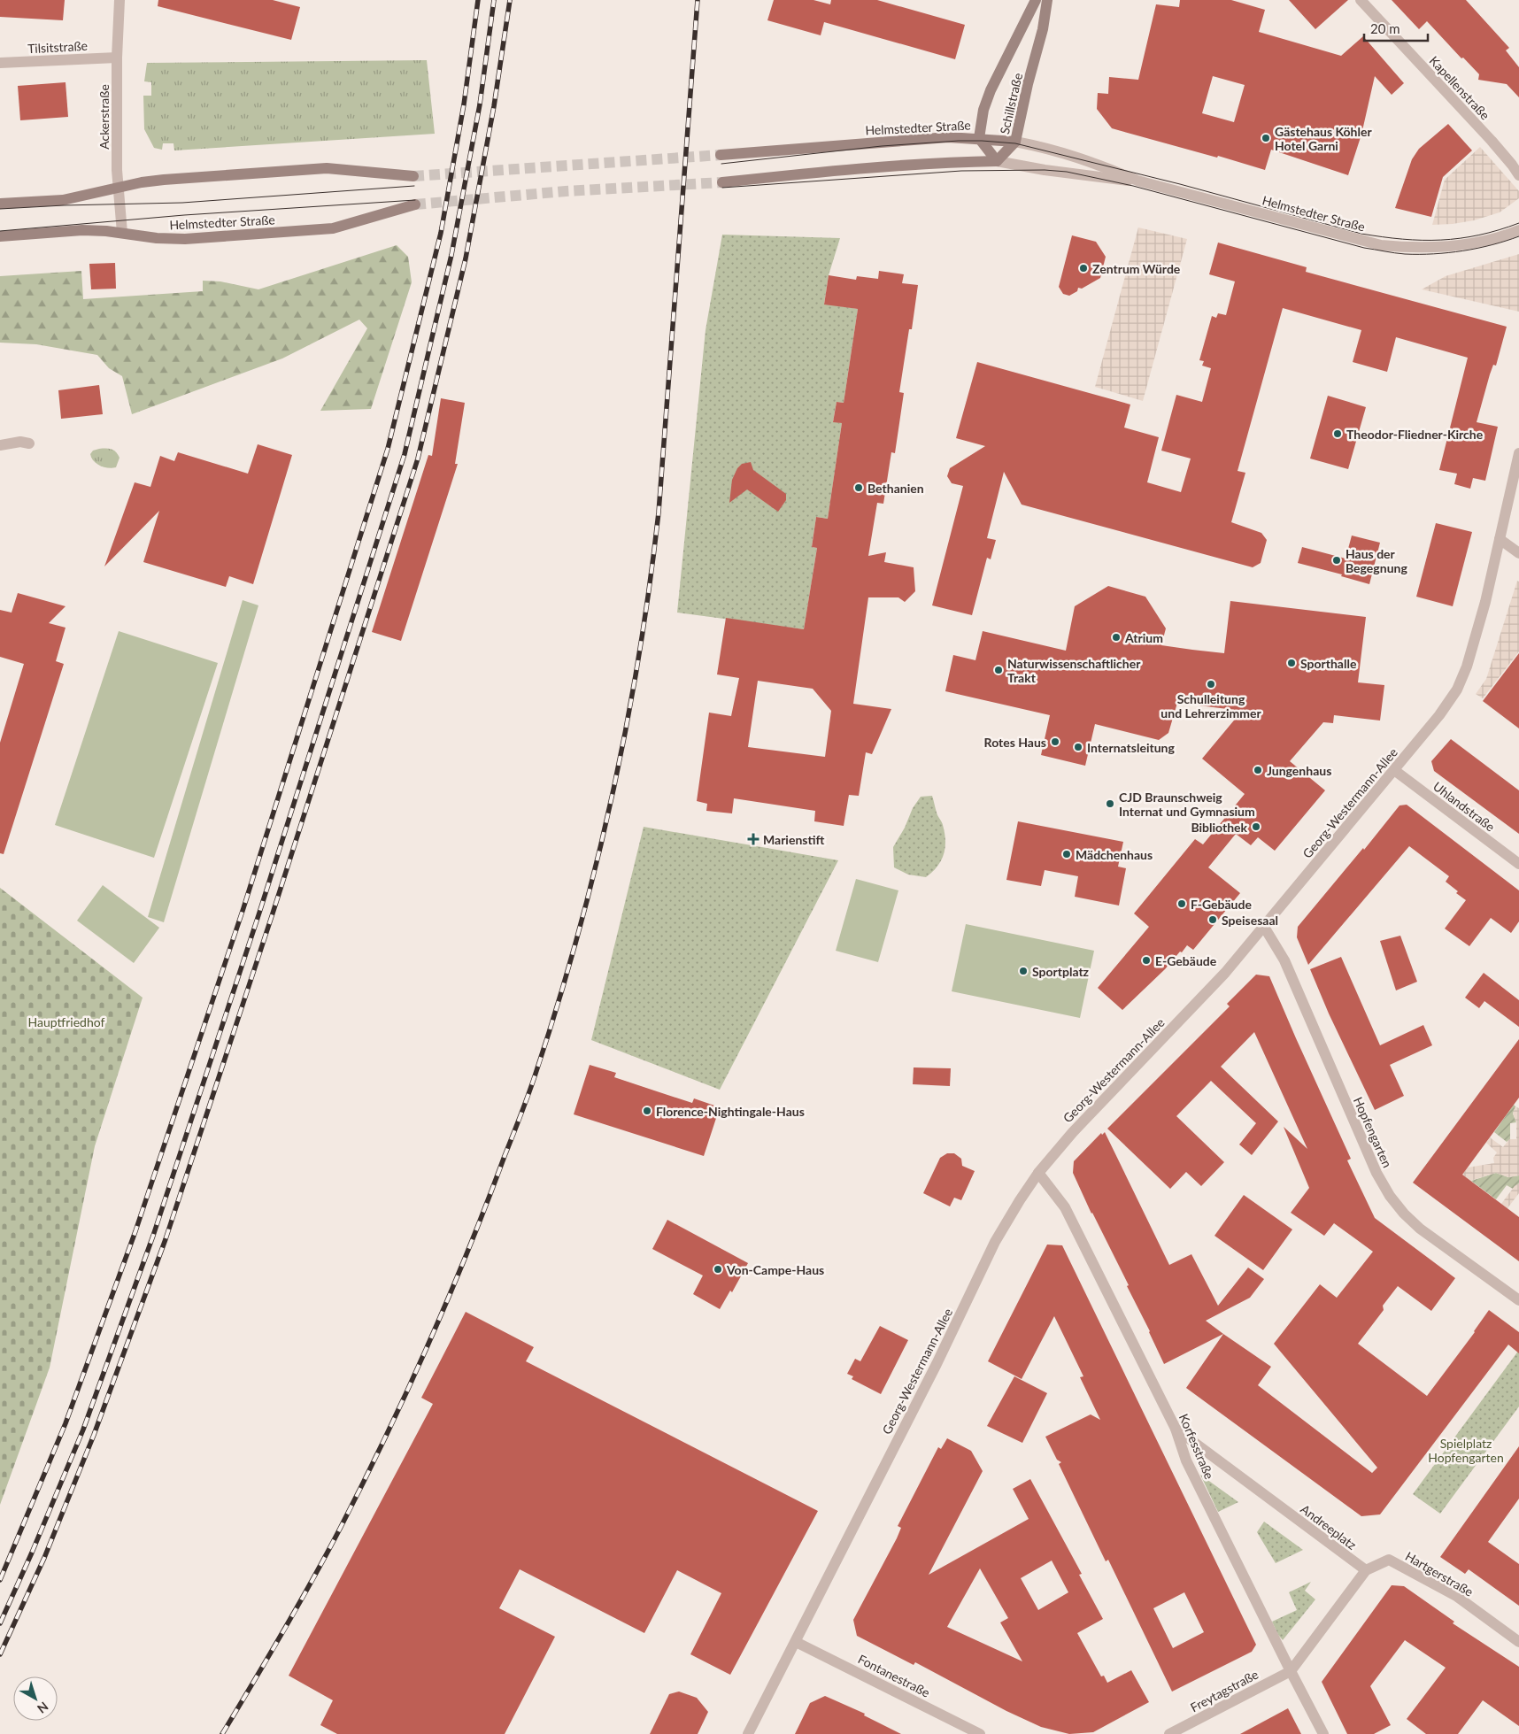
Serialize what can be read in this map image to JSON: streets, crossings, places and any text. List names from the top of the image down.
{
  "streets": {
    "main road": ["Schillstraße", "Helmstedter Straße"],
    "street": [
      "Tilsitstraße",
      "Kapellenstraße",
      "Ackerstraße",
      "Georg-Westermann-Allee",
      "Uhlandstraße",
      "Hopfengarten",
      "Korfesstraße",
      "Andreeplatz",
      "Hartgerstraße",
      "Fontanestraße",
      "Freytagstraße"
    ]
  },
  "crossings": [
    ["Tilsitstraße", "Ackerstraße"],
    ["Schillstraße", "Helmstedter Straße"],
    ["Ackerstraße", "Helmstedter Straße"],
    ["Georg-Westermann-Allee", "Uhlandstraße"],
    ["Georg-Westermann-Allee", "Hopfengarten"],
    ["Georg-Westermann-Allee", "Korfesstraße"],
    ["Georg-Westermann-Allee", "Fontanestraße"],
    ["Korfesstraße", "Andreeplatz"],
    ["Korfesstraße", "Freytagstraße"],
    ["Andreeplatz", "Hartgerstraße"]
  ],
  "parks": ["Hauptfriedhof", "Spielplatz Hopfengarten"],
  "places": {
    "other": [
      "Gästehaus Köhler Hotel Garni",
      "Zentrum Würde",
      "Theodor-Fliedner-Kirche",
      "Bethanien",
      "Haus der Begegnung",
      "Atrium",
      "Sporthalle",
      "Naturwissenschaftlicher Trakt",
      "Schulleitung und Lehrerzimmer",
      "Rotes Haus",
      "Internatsleitung",
      "Jungenhaus",
      "CJD Braunschweig Internat und Gymnasium",
      "Bibliothek",
      "Mädchenhaus",
      "F-Gebäude",
      "Speisesaal",
      "E-Gebäude",
      "Sportplatz",
      "Florence-Nightingale-Haus",
      "Von-Campe-Haus"
    ],
    "health": ["Marienstift"]
  },
  "scale_bar": "20 m",
  "north": "bottom right"
}
